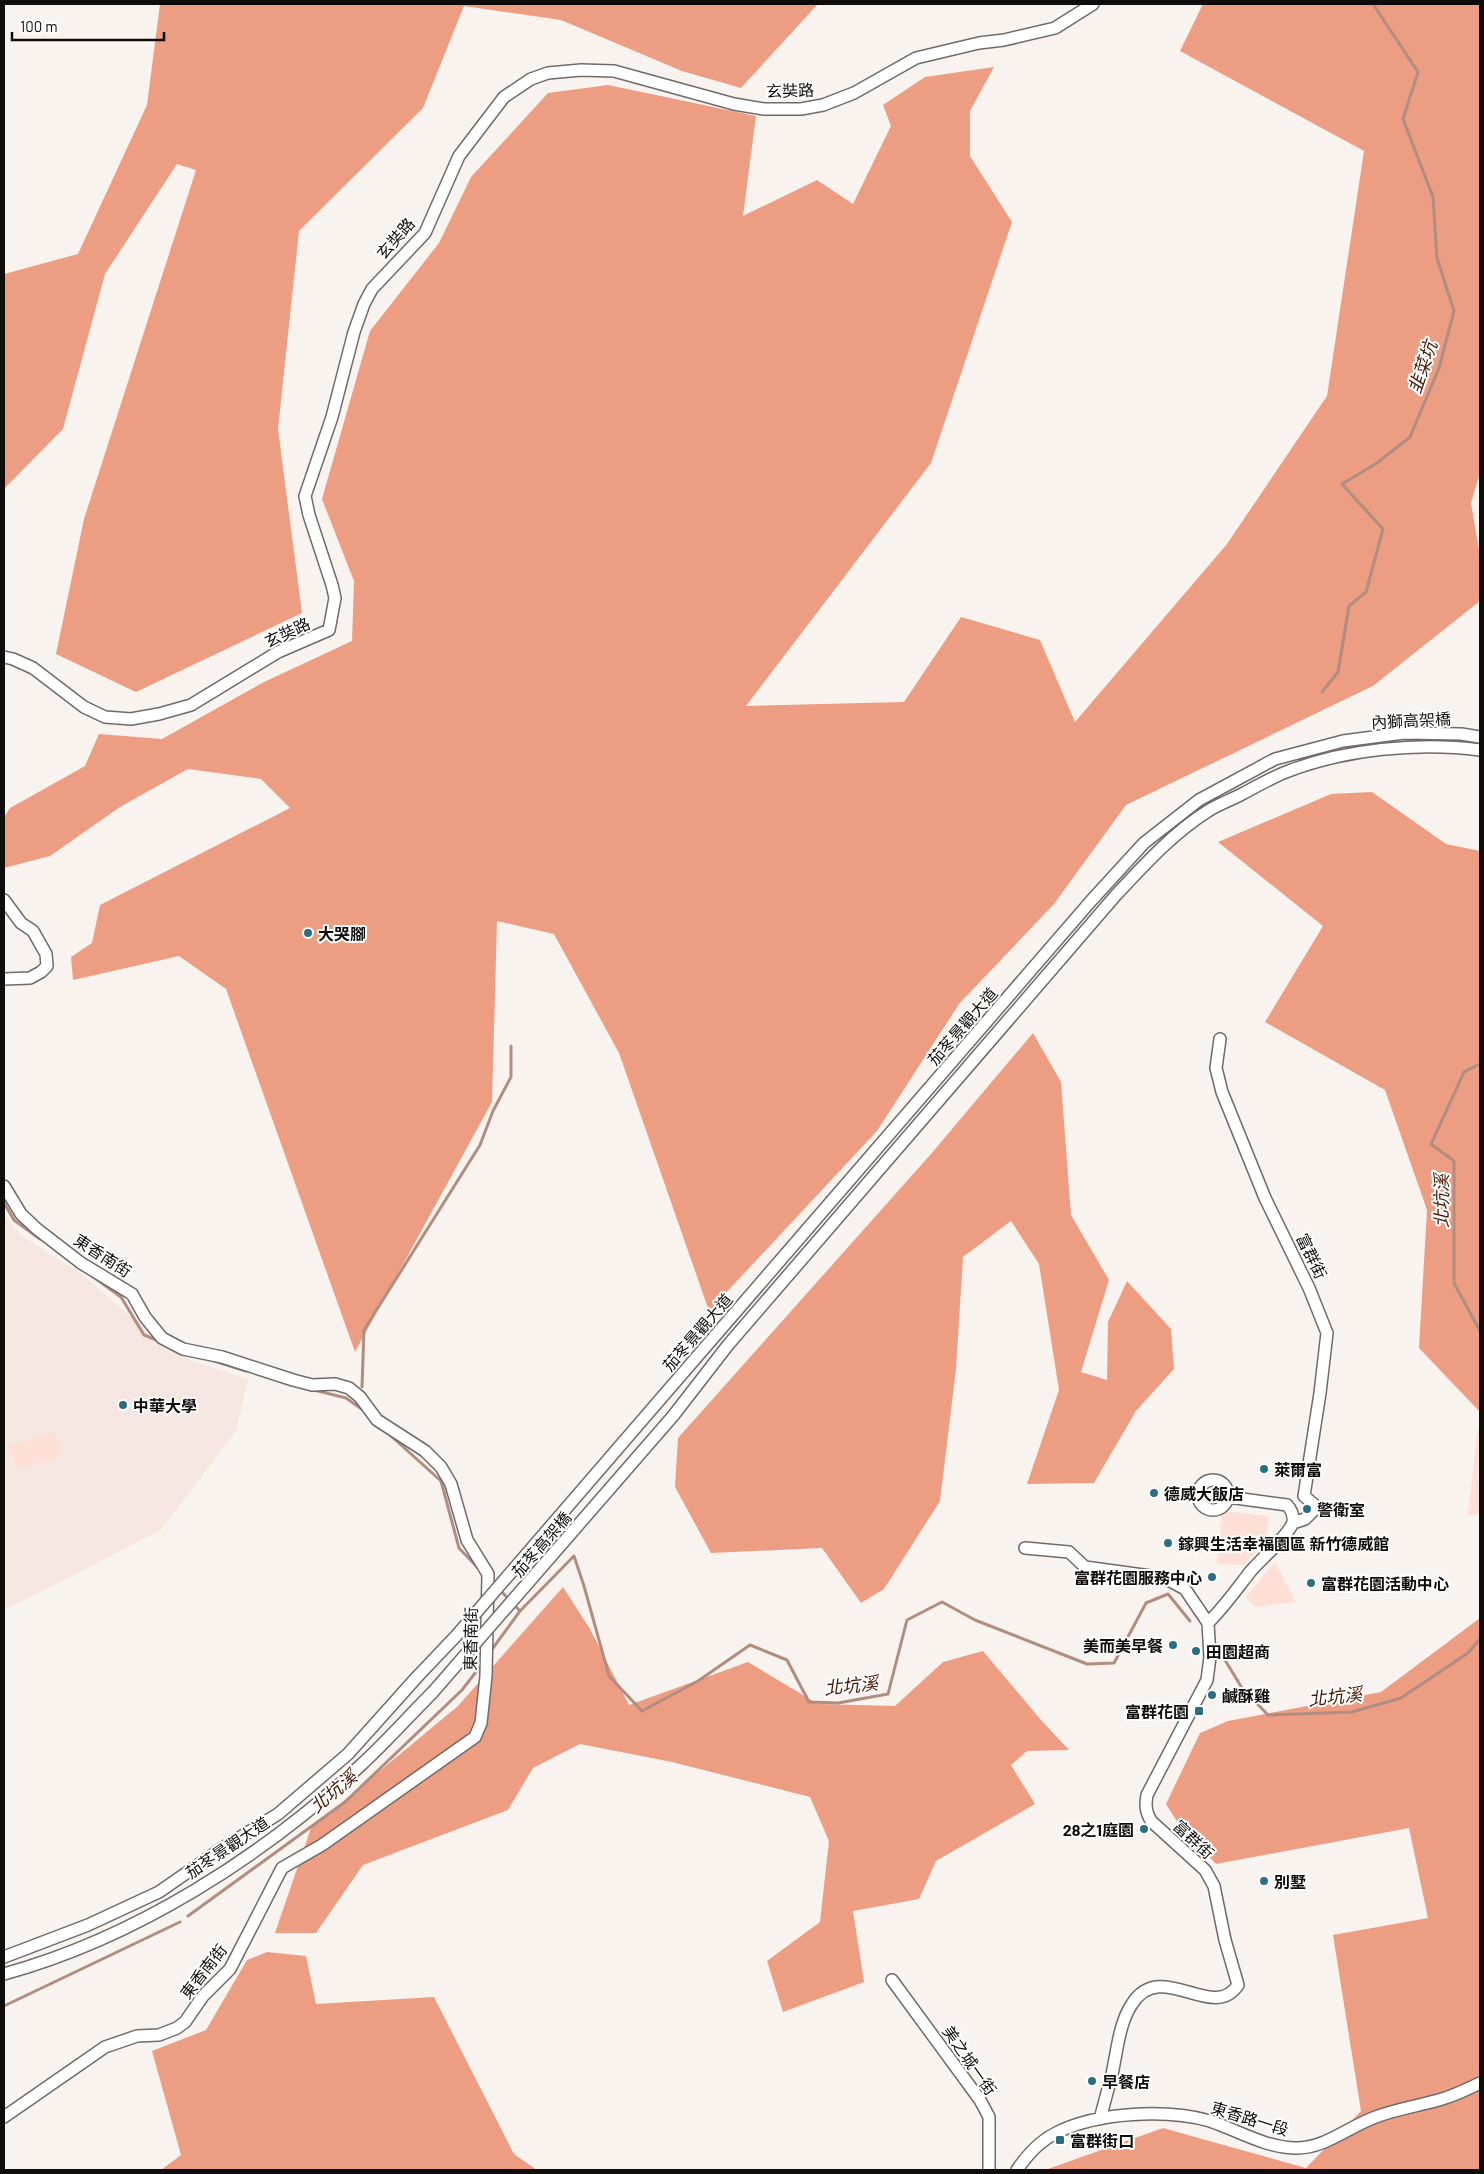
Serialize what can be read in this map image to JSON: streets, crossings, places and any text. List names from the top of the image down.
{
  "streets": {
    "street": [
      "玄奘路",
      "內獅高架橋",
      "茄苳景觀大道",
      "東香南街",
      "富群街",
      "茄苳高架橋",
      "美之城一街",
      "東香路一段"
    ]
  },
  "crossings": [
    ["內獅高架橋", "茄苳景觀大道"],
    ["茄苳景觀大道", "茄苳高架橋"],
    ["富群街", "東香路一段"]
  ],
  "water": ["韭菜坑", "北坑溪"],
  "places": {
    "other": [
      "大哭腳",
      "中華大學",
      "萊爾富",
      "德威大飯店",
      "警衛室",
      "鎵興生活幸福園區 新竹德威館",
      "富群花園服務中心",
      "富群花園活動中心",
      "美而美早餐",
      "田園超商",
      "鹹酥雞",
      "28之1庭園",
      "別墅",
      "早餐店"
    ],
    "transit": ["富群花園", "富群街口"]
  },
  "scale_bar": "100 m"
}
